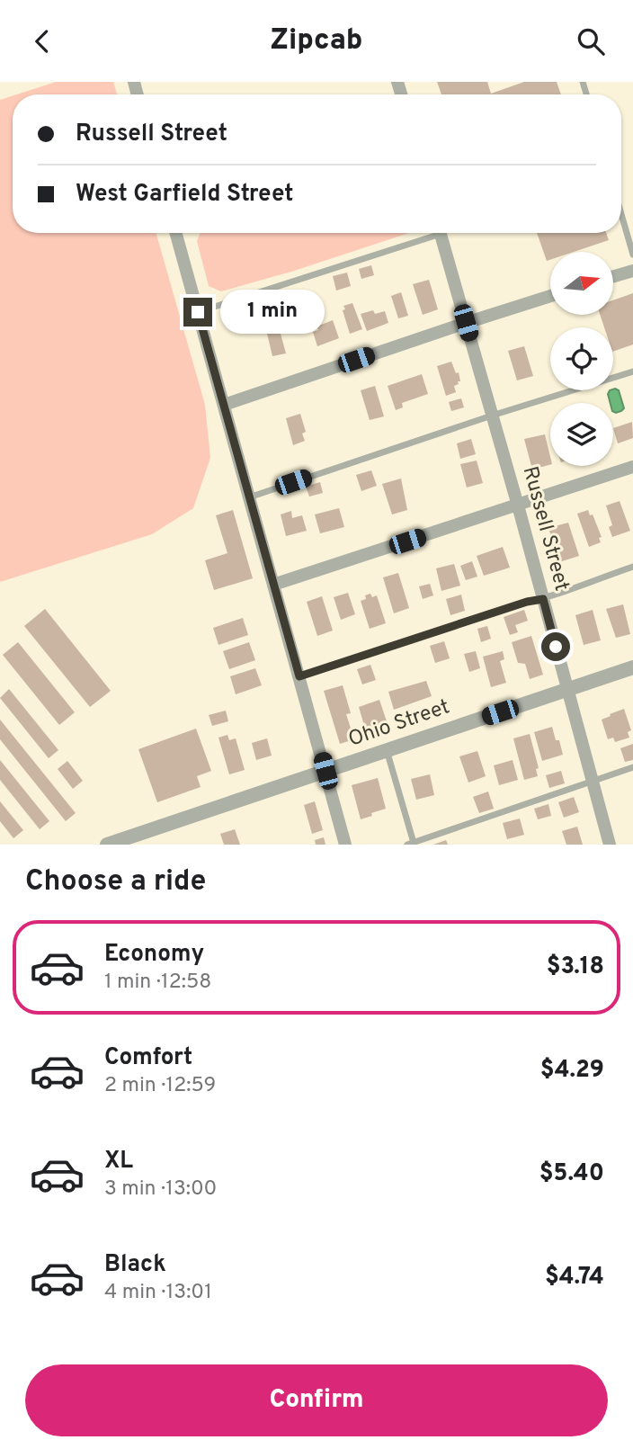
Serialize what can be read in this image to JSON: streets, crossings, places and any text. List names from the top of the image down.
{
  "streets": {
    "street": ["Russell Street", "Ohio Street"]
  },
  "crossings": [
    ["Russell Street", "Ohio Street"]
  ],
  "north": "right",
  "page": {
    "header": "Zipcab",
    "banner": ["Russell Street", "West Garfield Street"],
    "bubble": "1 min",
    "heading": "Choose a ride",
    "list": [
      {
        "name": "Economy",
        "note": "1 min · 12:58",
        "value": "$3.18"
      },
      {
        "name": "Comfort",
        "note": "2 min · 12:59",
        "value": "$4.29"
      },
      {
        "name": "XL",
        "note": "3 min · 13:00",
        "value": "$5.40"
      },
      {
        "name": "Black",
        "note": "4 min · 13:01",
        "value": "$4.74"
      }
    ],
    "buttons": "Confirm"
  }
}
